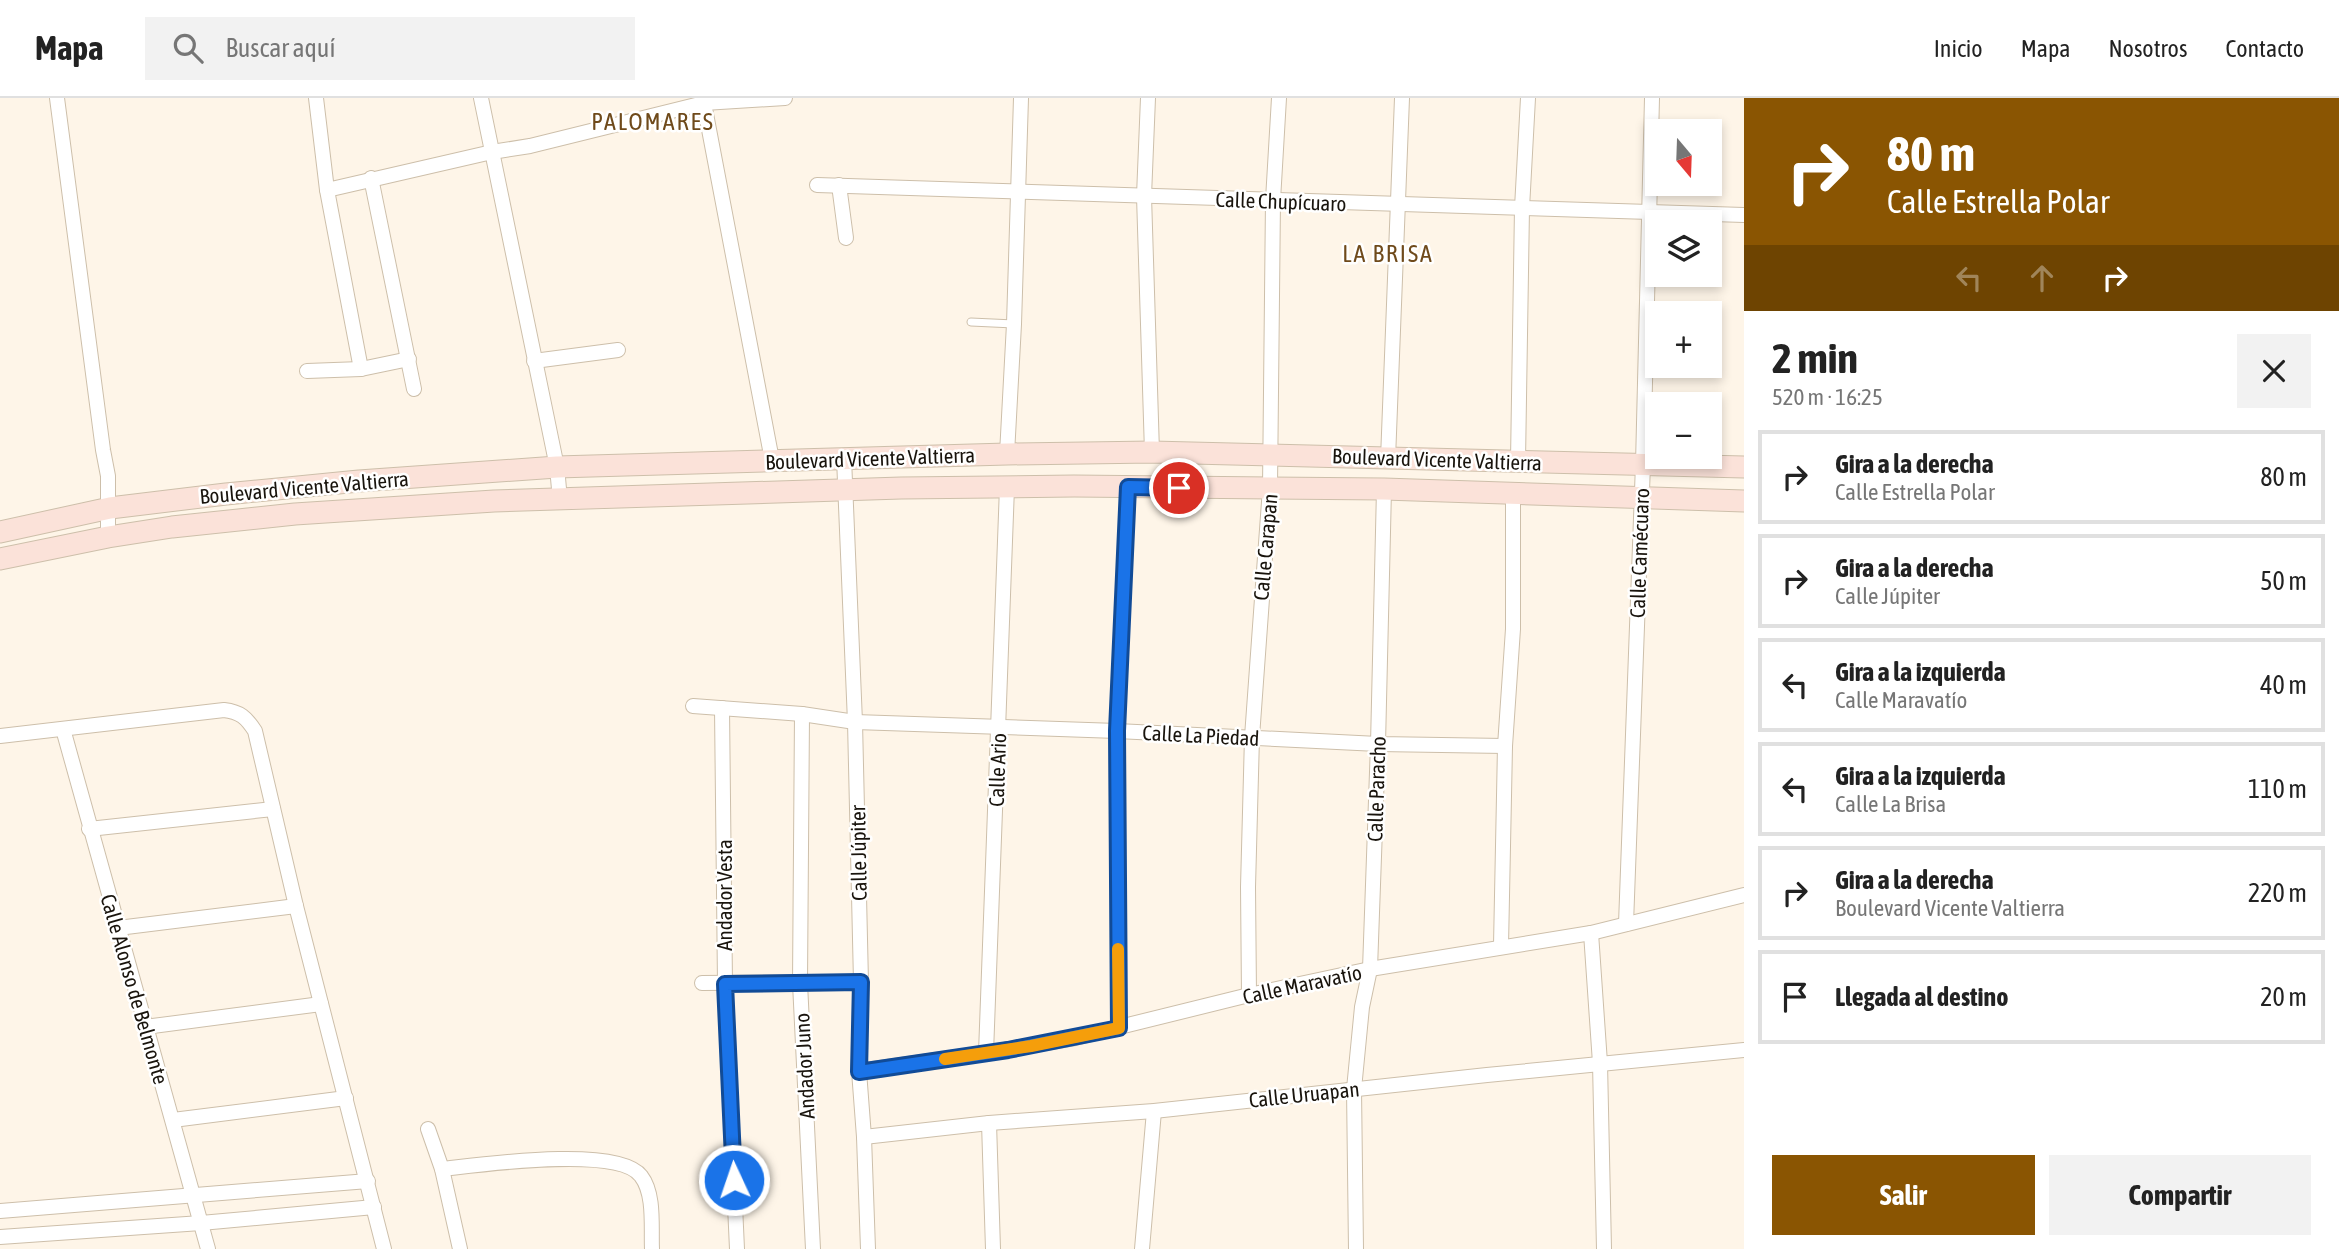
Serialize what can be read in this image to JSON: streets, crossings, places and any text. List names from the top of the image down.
{
  "streets": {
    "main road": ["Boulevard Vicente Valtierra"],
    "street": [
      "Calle Chupícuaro",
      "Calle Carapan",
      "Calle Camécuaro",
      "Calle La Piedad",
      "Calle Ario",
      "Calle Paracho",
      "Calle Júpiter",
      "Andador Vesta",
      "Calle Maravatío",
      "Calle Alonso de Belmonte",
      "Andador Juno",
      "Calle Uruapan"
    ]
  },
  "crossings": [
    ["Calle Chupícuaro", "Calle Carapan"],
    ["Boulevard Vicente Valtierra", "Calle Carapan"],
    ["Boulevard Vicente Valtierra", "Calle Camécuaro"],
    ["Boulevard Vicente Valtierra", "Calle Ario"],
    ["Boulevard Vicente Valtierra", "Calle Paracho"],
    ["Boulevard Vicente Valtierra", "Calle Júpiter"],
    ["Calle Carapan", "Calle La Piedad"],
    ["Calle Carapan", "Calle Maravatío"],
    ["Calle Camécuaro", "Calle Maravatío"],
    ["Calle La Piedad", "Calle Ario"],
    ["Calle La Piedad", "Calle Paracho"],
    ["Calle La Piedad", "Calle Júpiter"],
    ["Calle La Piedad", "Andador Vesta"],
    ["Calle La Piedad", "Andador Juno"],
    ["Calle Ario", "Calle Maravatío"],
    ["Calle Paracho", "Calle Maravatío"],
    ["Calle Paracho", "Calle Uruapan"],
    ["Calle Júpiter", "Calle Maravatío"],
    ["Calle Júpiter", "Calle Uruapan"]
  ],
  "districts": ["PALOMARES", "LA BRISA"],
  "north": "bottom",
  "page": {
    "header": "Mapa",
    "search": "Buscar aquí",
    "nav": [
      "Inicio",
      "Mapa",
      "Nosotros",
      "Contacto"
    ],
    "turn": ["80 m", "Calle Estrella Polar"],
    "map_buttons": ["+", "−"],
    "heading": ["2 min", "520 m · 16:25"],
    "list": [
      {
        "name": "Gira a la derecha",
        "note": "Calle Estrella Polar",
        "value": "80 m"
      },
      {
        "name": "Gira a la derecha",
        "note": "Calle Júpiter",
        "value": "50 m"
      },
      {
        "name": "Gira a la izquierda",
        "note": "Calle Maravatío",
        "value": "40 m"
      },
      {
        "name": "Gira a la izquierda",
        "note": "Calle La Brisa",
        "value": "110 m"
      },
      {
        "name": "Gira a la derecha",
        "note": "Boulevard Vicente Valtierra",
        "value": "220 m"
      },
      {
        "name": "Llegada al destino",
        "value": "20 m"
      }
    ],
    "buttons": ["Salir", "Compartir"]
  }
}
